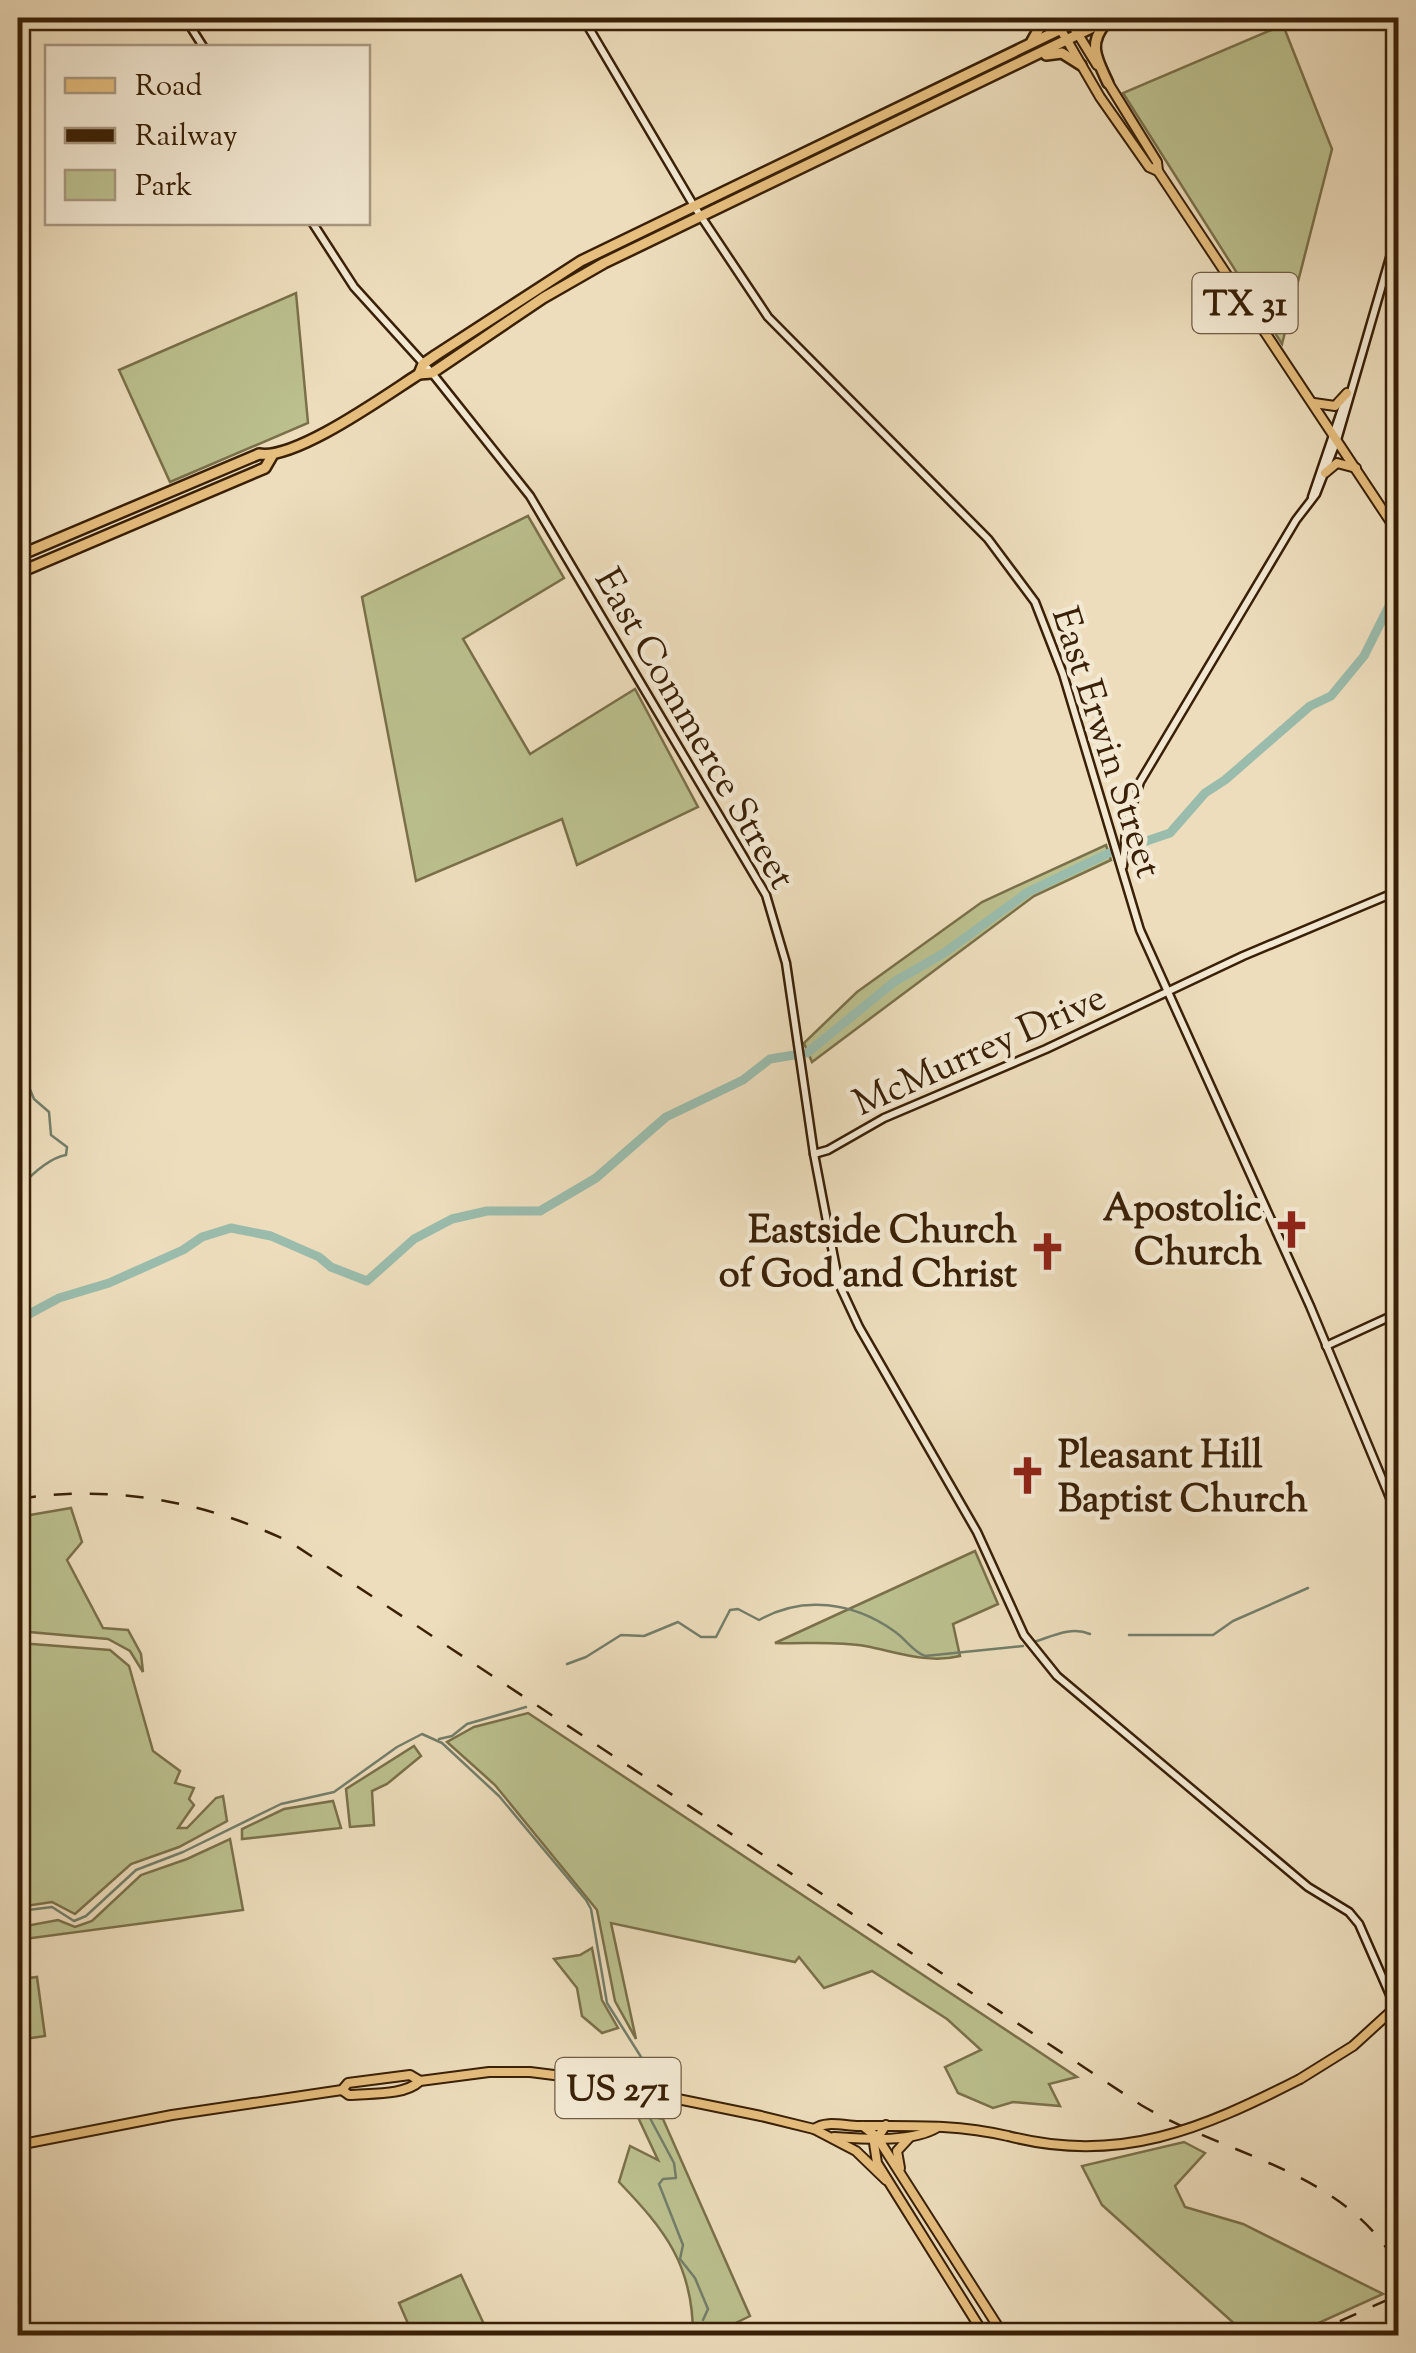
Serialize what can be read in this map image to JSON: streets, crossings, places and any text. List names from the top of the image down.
{
  "streets": {
    "main road": ["TX 31", "US 271"],
    "street": ["East Commerce Street", "East Erwin Street", "McMurrey Drive"]
  },
  "crossings": [
    ["East Commerce Street", "McMurrey Drive"],
    ["East Commerce Street", "US 271"],
    ["East Erwin Street", "McMurrey Drive"]
  ],
  "places": {
    "church": ["Apostolic Church", "Eastside Church of God and Christ", "Pleasant Hill Baptist Church"]
  },
  "legend": ["Road", "Railway", "Park"]
}
